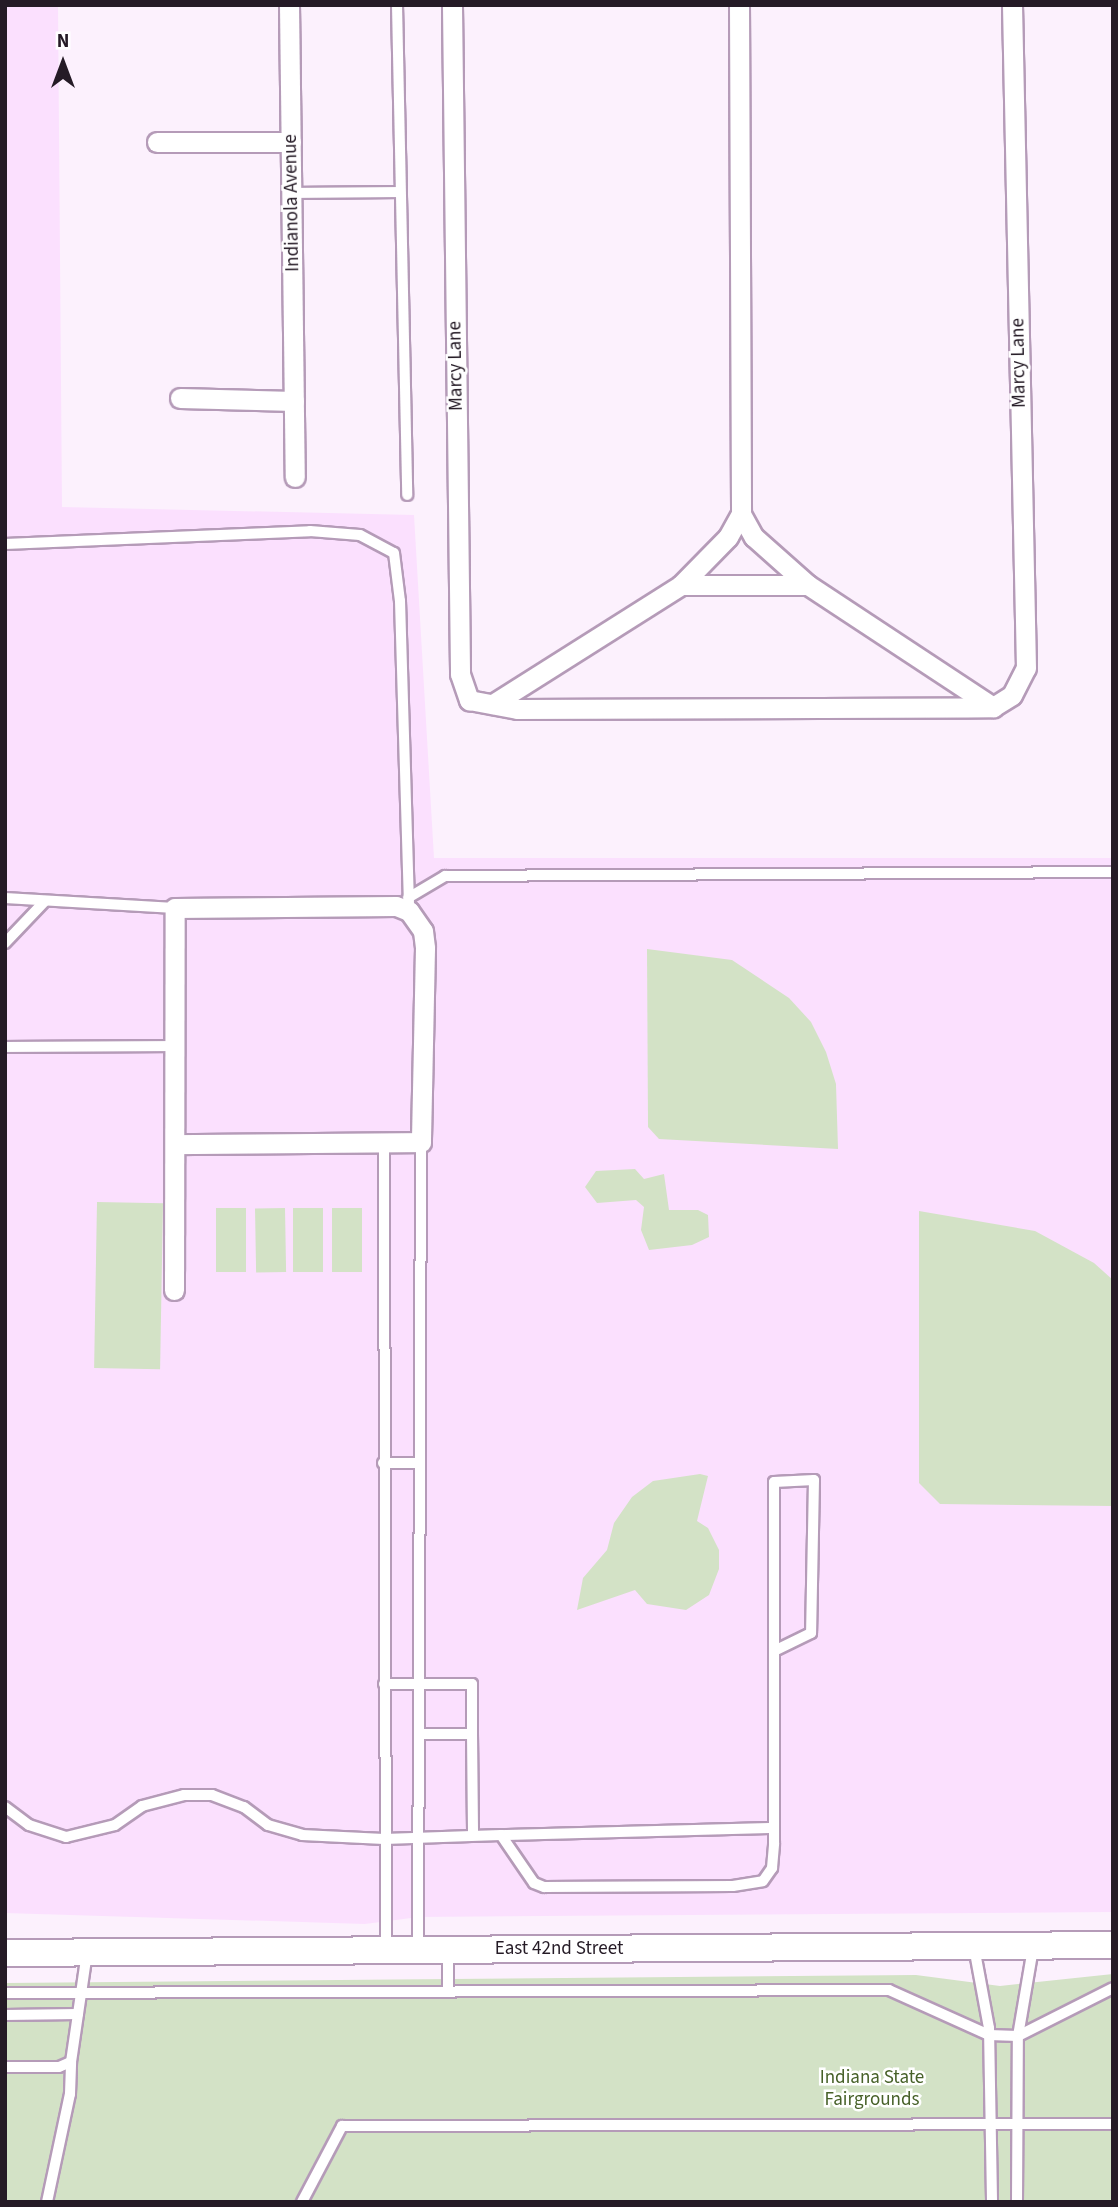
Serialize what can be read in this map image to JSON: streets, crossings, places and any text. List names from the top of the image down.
{
  "streets": {
    "street": ["Indianola Avenue", "Marcy Lane", "East 42nd Street"]
  },
  "parks": ["Indiana State Fairgrounds"],
  "north": "top"
}
